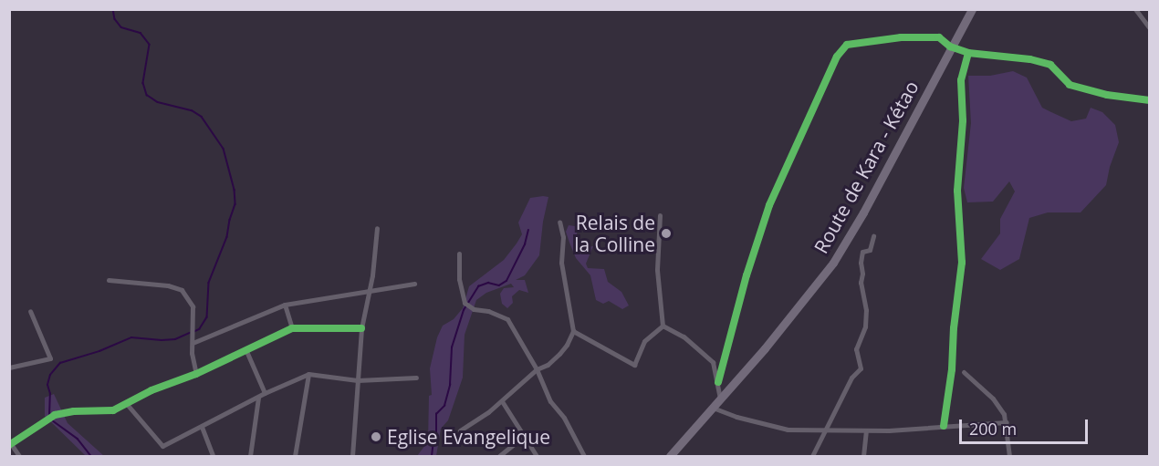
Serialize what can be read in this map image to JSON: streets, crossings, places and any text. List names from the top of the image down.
{
  "streets": {
    "main road": ["Route de Kara - Kétao"]
  },
  "places": ["Relais de la Colline", "Eglise Evangelique"],
  "scale_bar": "200 m"
}
